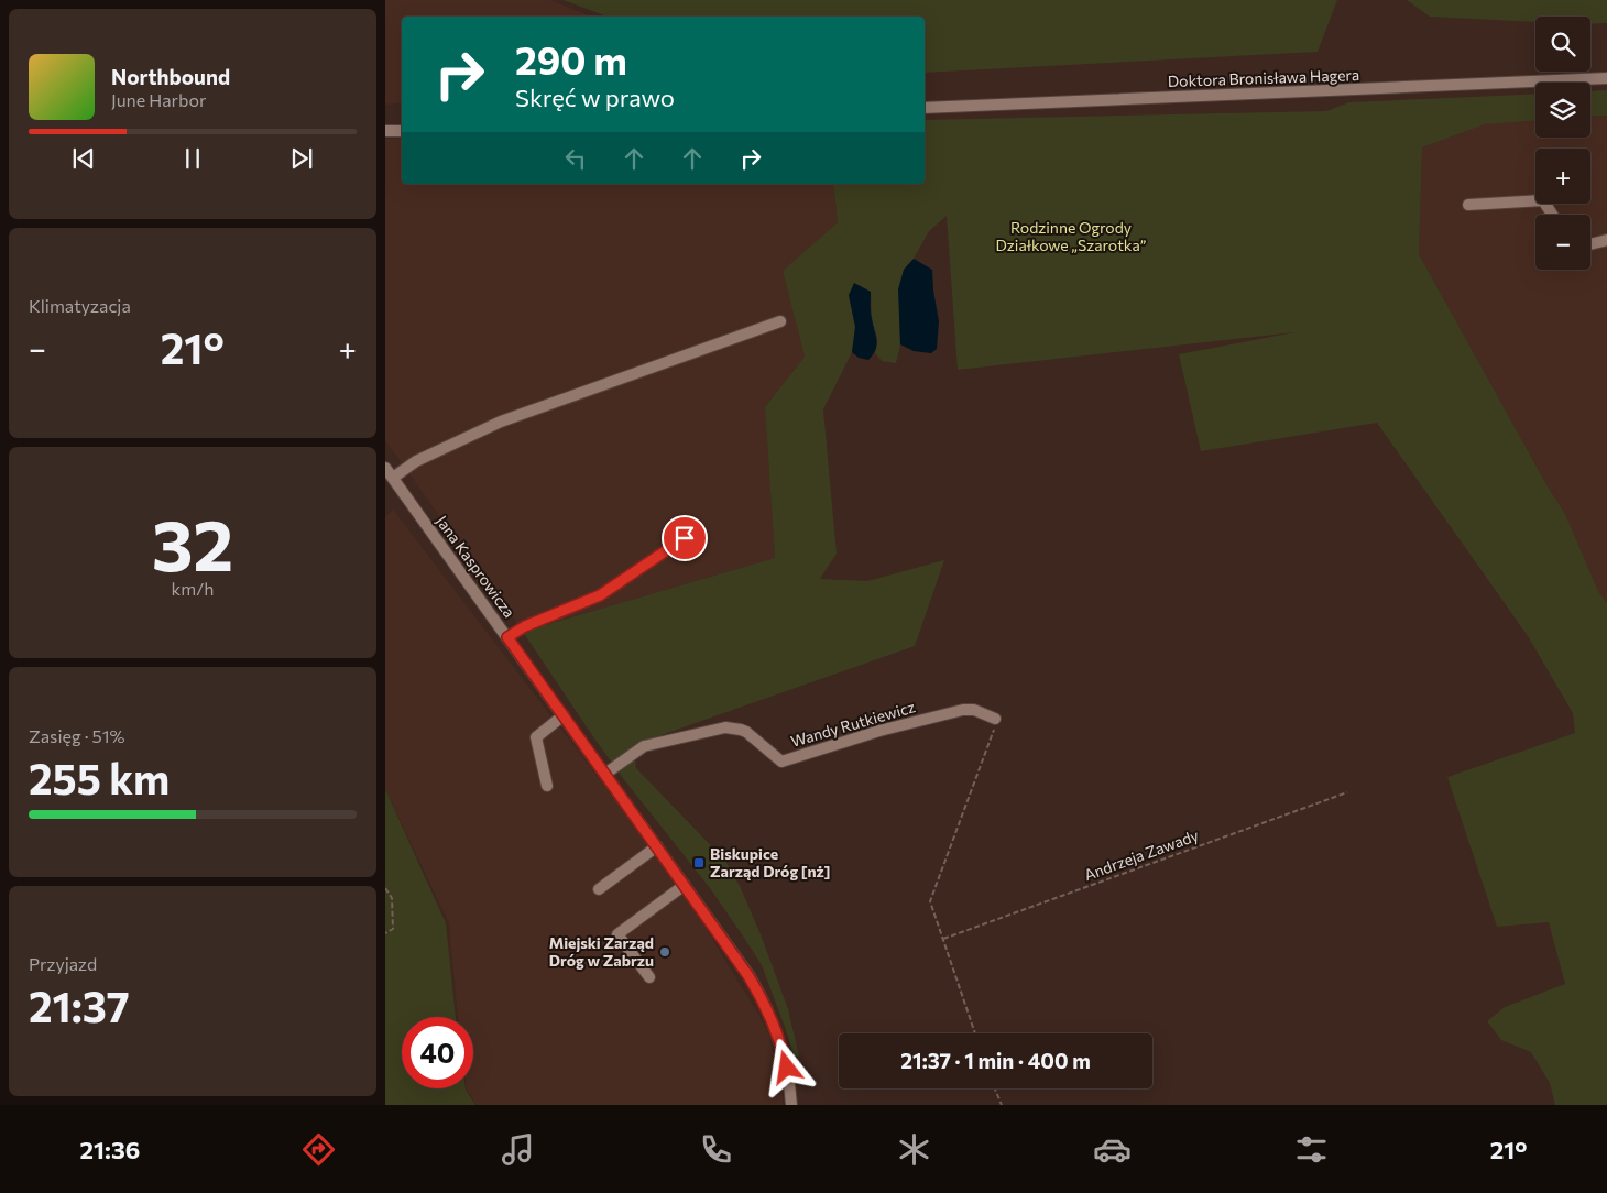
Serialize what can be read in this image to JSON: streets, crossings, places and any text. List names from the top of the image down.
{
  "streets": {
    "street": ["Doktora Bronisława Hagera", "Jana Kasprowicza", "Wandy Rutkiewicz"],
    "path": ["Andrzeja Zawady"]
  },
  "crossings": [
    ["Jana Kasprowicza", "Wandy Rutkiewicz"]
  ],
  "parks": ["Rodzinne Ogrody Działkowe „Szarotka”"],
  "places": {
    "transit": ["Biskupice Zarząd Dróg [nż]"],
    "other": ["Miejski Zarząd Dróg w Zabrzu"]
  },
  "page": {
    "map_buttons": ["+", "−"],
    "turn": ["290 m", "Skręć w prawo"],
    "song": ["Northbound", "June Harbor"],
    "tile": [
      "Klimatyzacja",
      ["32", "km/h"],
      ["Zasięg · 51%", "255 km"],
      ["Przyjazd", "21:37"]
    ],
    "heat": ["−", "21°", "+"],
    "limit": "40",
    "trip": "21:37 · 1 min · 400 m",
    "tabs": ["21:36", "21°"]
  }
}
